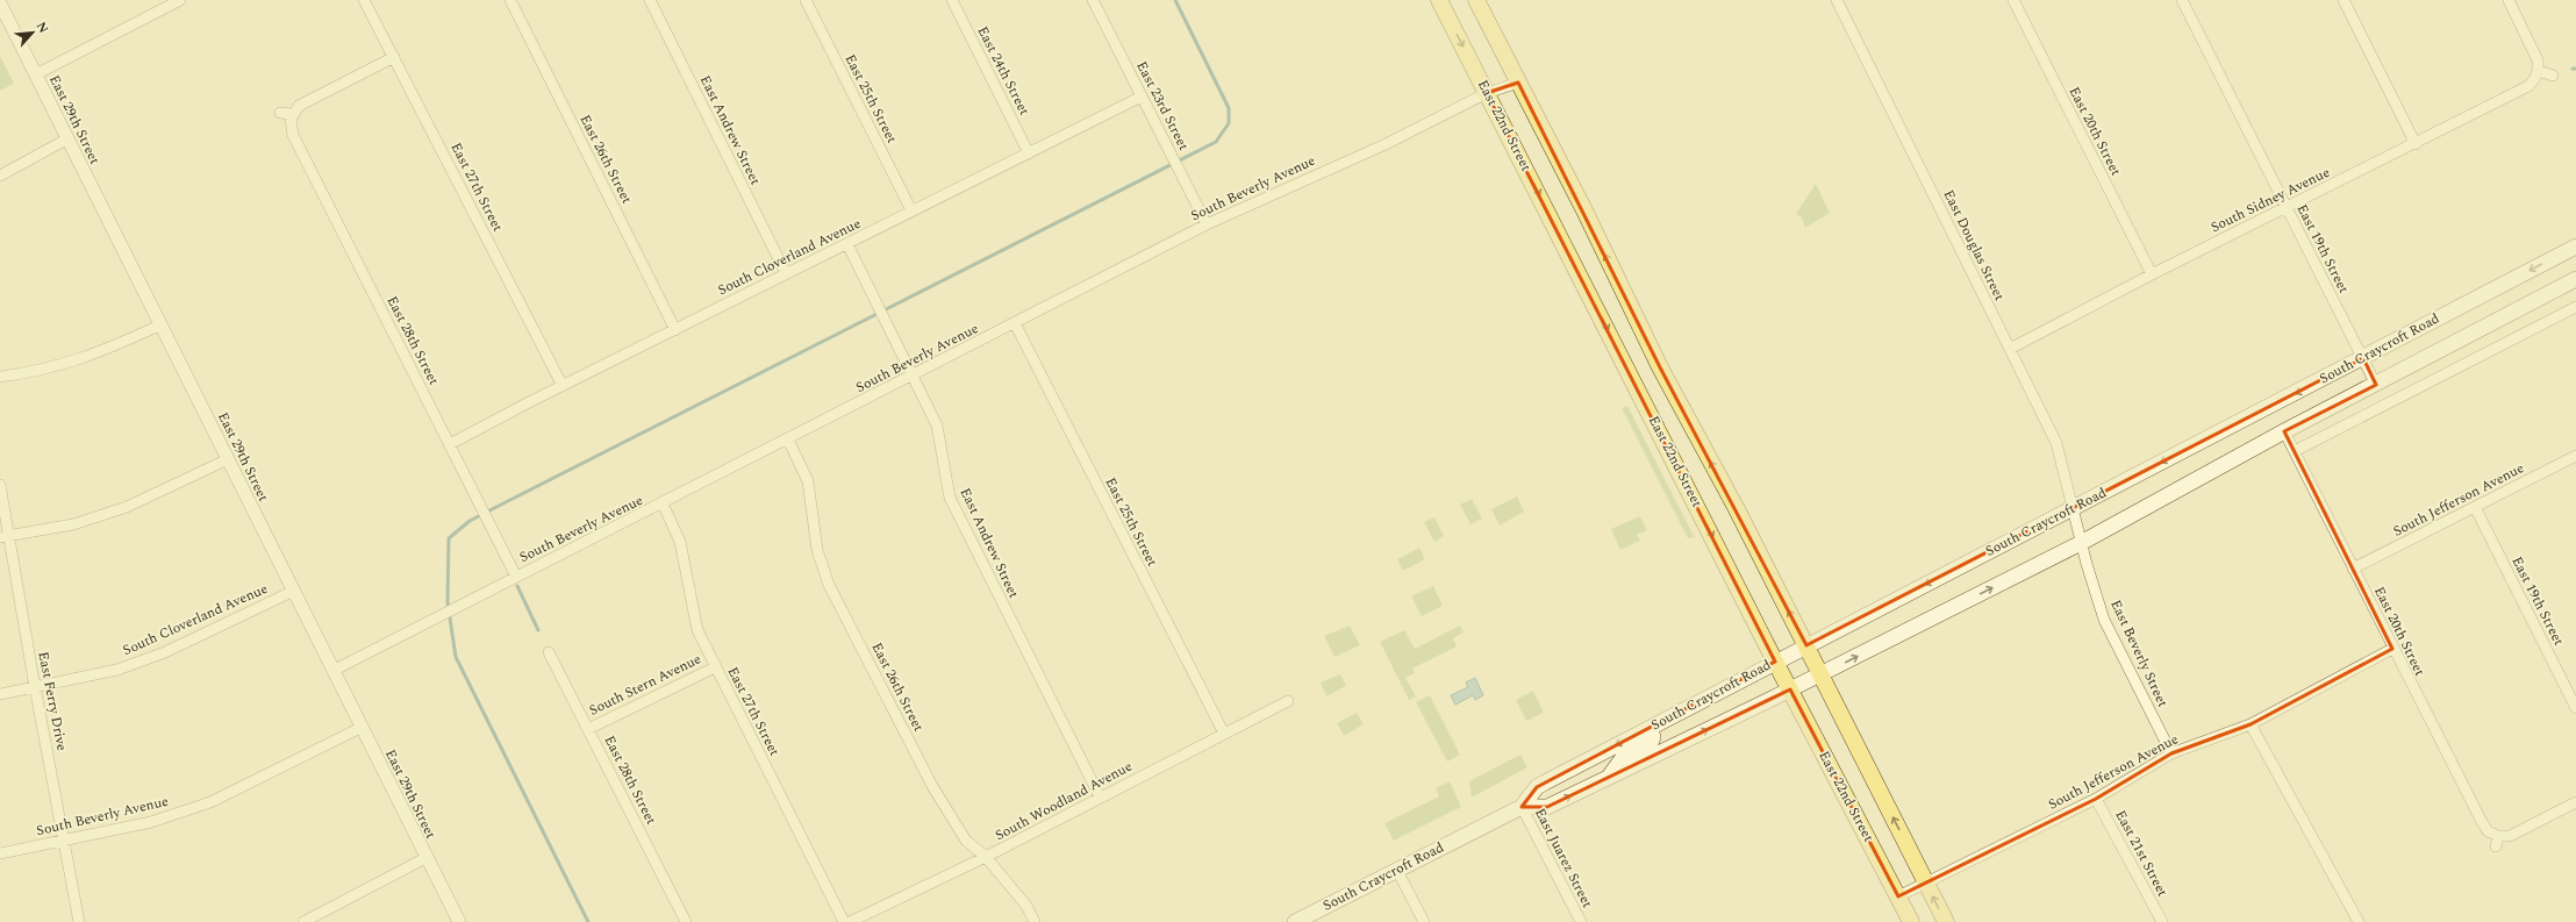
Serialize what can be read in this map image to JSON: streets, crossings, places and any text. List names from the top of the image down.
{
  "streets": {
    "main road": ["East 22nd Street", "South Craycroft Road"],
    "street": [
      "East 24th Street",
      "East 25th Street",
      "East 23rd Street",
      "East 29th Street",
      "East Andrew Street",
      "East 20th Street",
      "East 26th Street",
      "East 27th Street",
      "South Beverly Avenue",
      "South Sidney Avenue",
      "East Douglas Street",
      "East 19th Street",
      "South Cloverland Avenue",
      "East 28th Street",
      "South Jefferson Avenue",
      "East Beverly Street",
      "South Stern Avenue",
      "East Ferry Drive",
      "South Woodland Avenue",
      "East 21st Street",
      "East Juarez Street"
    ]
  },
  "crossings": [
    ["East 24th Street", "South Cloverland Avenue"],
    ["East 25th Street", "South Beverly Avenue"],
    ["East 25th Street", "South Cloverland Avenue"],
    ["East 25th Street", "South Woodland Avenue"],
    ["East 23rd Street", "South Beverly Avenue"],
    ["East 23rd Street", "South Cloverland Avenue"],
    ["East 29th Street", "South Beverly Avenue"],
    ["East 29th Street", "South Cloverland Avenue"],
    ["East 22nd Street", "South Beverly Avenue"],
    ["East 22nd Street", "South Craycroft Road"],
    ["East 22nd Street", "South Jefferson Avenue"],
    ["East Andrew Street", "South Beverly Avenue"],
    ["East Andrew Street", "South Cloverland Avenue"],
    ["East Andrew Street", "South Woodland Avenue"],
    ["East 20th Street", "South Sidney Avenue"],
    ["East 20th Street", "South Craycroft Road"],
    ["East 20th Street", "South Jefferson Avenue"],
    ["East 26th Street", "South Beverly Avenue"],
    ["East 26th Street", "South Cloverland Avenue"],
    ["East 26th Street", "South Woodland Avenue"],
    ["East 27th Street", "South Beverly Avenue"],
    ["East 27th Street", "South Cloverland Avenue"],
    ["East 27th Street", "South Stern Avenue"],
    ["South Beverly Avenue", "East 28th Street"],
    ["South Beverly Avenue", "East Ferry Drive"],
    ["South Sidney Avenue", "East Douglas Street"],
    ["South Sidney Avenue", "East 19th Street"],
    ["East Douglas Street", "South Craycroft Road"],
    ["East Douglas Street", "East Beverly Street"],
    ["East 19th Street", "South Craycroft Road"],
    ["East 19th Street", "South Jefferson Avenue"],
    ["South Cloverland Avenue", "East 28th Street"],
    ["South Cloverland Avenue", "East Ferry Drive"],
    ["East 28th Street", "South Stern Avenue"],
    ["South Craycroft Road", "East Beverly Street"],
    ["South Craycroft Road", "East Juarez Street"],
    ["South Jefferson Avenue", "East Beverly Street"],
    ["South Jefferson Avenue", "East 21st Street"]
  ],
  "north": "top right"
}
